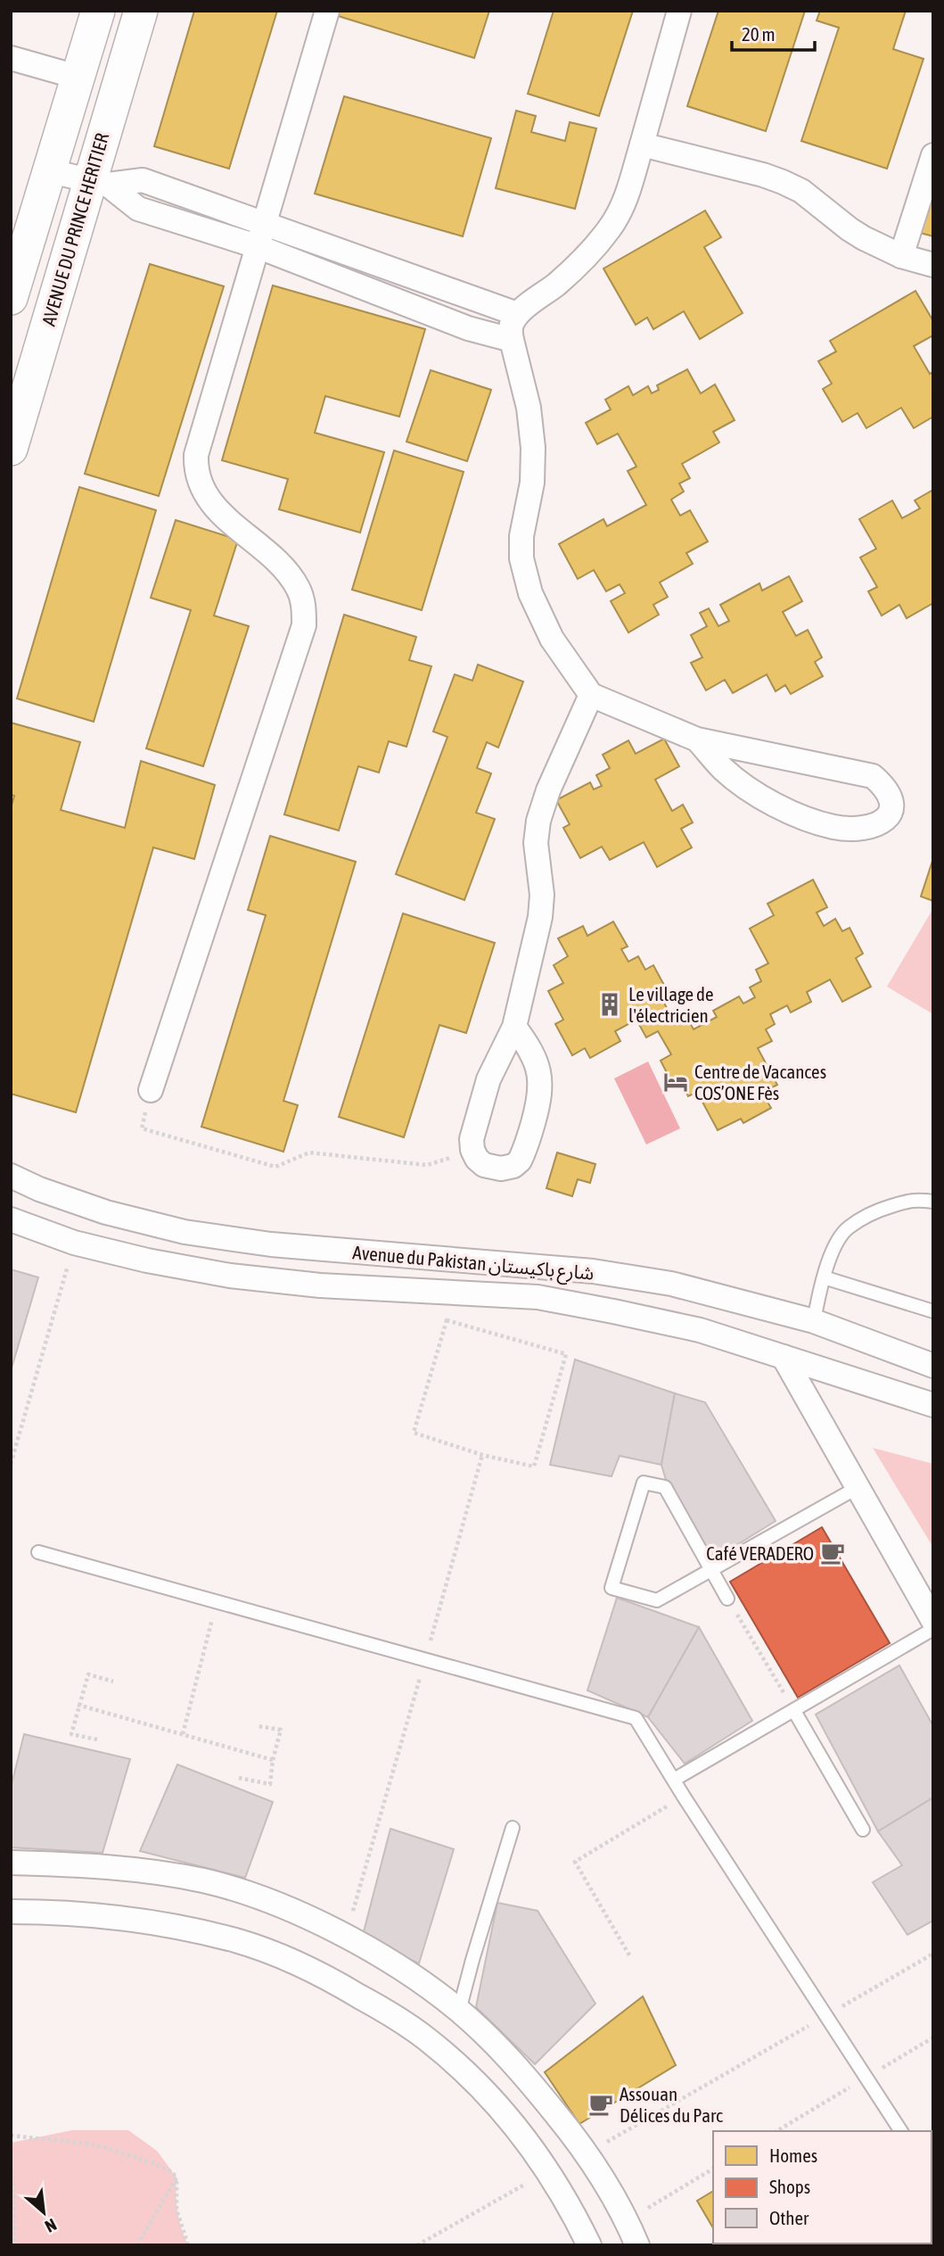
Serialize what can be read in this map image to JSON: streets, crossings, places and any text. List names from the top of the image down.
{
  "streets": {
    "main road": ["AVENUE DU PRINCE HERITIER"],
    "street": ["Avenue du Pakistan شارع باكيستان"]
  },
  "places": {
    "building": ["Le village de l'électricien"],
    "hotel": ["Centre de Vacances COS’ONE Fès"],
    "cafe": ["Café VERADERO", "Assouan Délices du Parc"]
  },
  "legend": ["Homes", "Shops", "Other"],
  "scale_bar": "20 m",
  "north": "bottom right"
}
